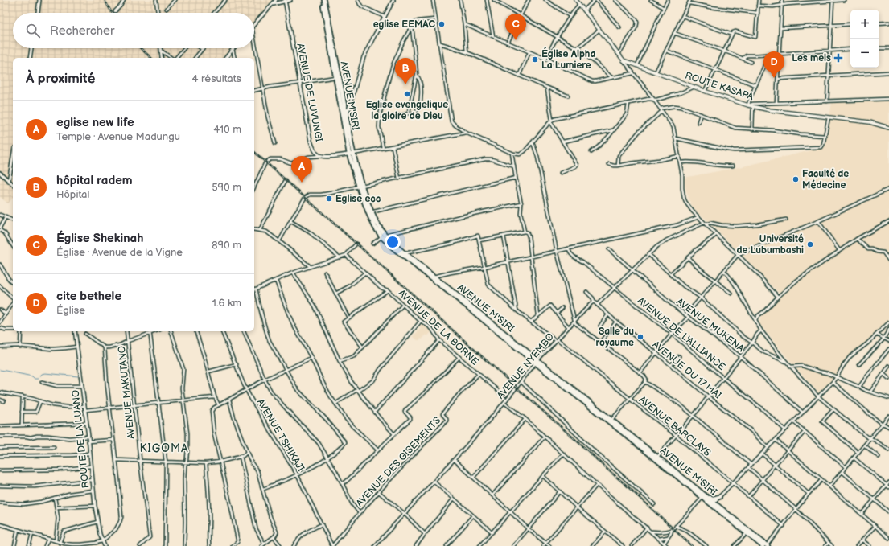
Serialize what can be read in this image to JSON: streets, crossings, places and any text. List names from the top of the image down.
{
  "streets": {
    "highway": ["AVENUE M'SIRI"],
    "main road": ["ROUTE KASAPA"],
    "street": [
      "AVENUE DE LUVUNGI",
      "AVENUE MUKENA",
      "AVENUE DE LA BORNE",
      "AVENUE DE L'ALLIANCE",
      "AVENUE NYEMBO",
      "AVENUE DU 17 MAI",
      "AVENUE MAKUTANO",
      "AVENUE BARCLAYS",
      "AVENUE TSHIKAJI",
      "ROUTE DE LA LUANO",
      "AVENUE DES GISEMENTS"
    ]
  },
  "crossings": [
    ["AVENUE DE LUVUNGI", "AVENUE M'SIRI"],
    ["AVENUE M'SIRI", "AVENUE NYEMBO"],
    ["AVENUE DE LA BORNE", "AVENUE NYEMBO"],
    ["AVENUE DE LA BORNE", "AVENUE DES GISEMENTS"],
    ["AVENUE NYEMBO", "AVENUE BARCLAYS"],
    ["AVENUE TSHIKAJI", "AVENUE DES GISEMENTS"]
  ],
  "districts": ["KIGOMA"],
  "places": {
    "other": [
      "eglise EEMAC",
      "Église Alpha La Lumiere",
      "Eglise evengelique la gloire de Dieu",
      "Faculté de Médecine",
      "Eglise ecc",
      "Université de Lubumbashi",
      "Salle du royaume"
    ],
    "health": ["Les mels"]
  },
  "page": {
    "map_buttons": ["+", "−"],
    "search": "Rechercher",
    "pins": [
      "C",
      "D",
      "B",
      "A"
    ],
    "heading": ["À proximité", "4 résultats"],
    "list": [
      {
        "mark": "A",
        "name": "eglise new life",
        "note": "Temple · Avenue Madungu",
        "value": "410 m"
      },
      {
        "mark": "B",
        "name": "hôpital radem",
        "note": "Hôpital",
        "value": "590 m"
      },
      {
        "mark": "C",
        "name": "Église Shekinah",
        "note": "Église · Avenue de la Vigne",
        "value": "890 m"
      },
      {
        "mark": "D",
        "name": "cite bethele",
        "note": "Église",
        "value": "1.6 km"
      }
    ]
  }
}
